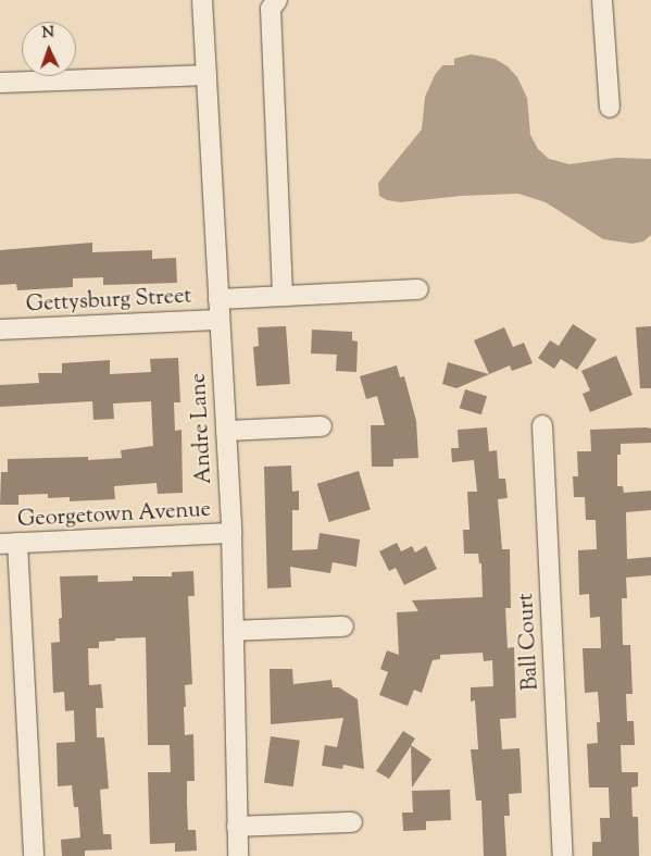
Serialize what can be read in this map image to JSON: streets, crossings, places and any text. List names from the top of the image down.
{
  "streets": {
    "street": [
      "Gettysburg Street",
      "Andre Lane",
      "Georgetown Avenue",
      "Ball Court"
    ]
  },
  "crossings": [
    ["Gettysburg Street", "Andre Lane"],
    ["Andre Lane", "Georgetown Avenue"]
  ],
  "north": "top"
}
